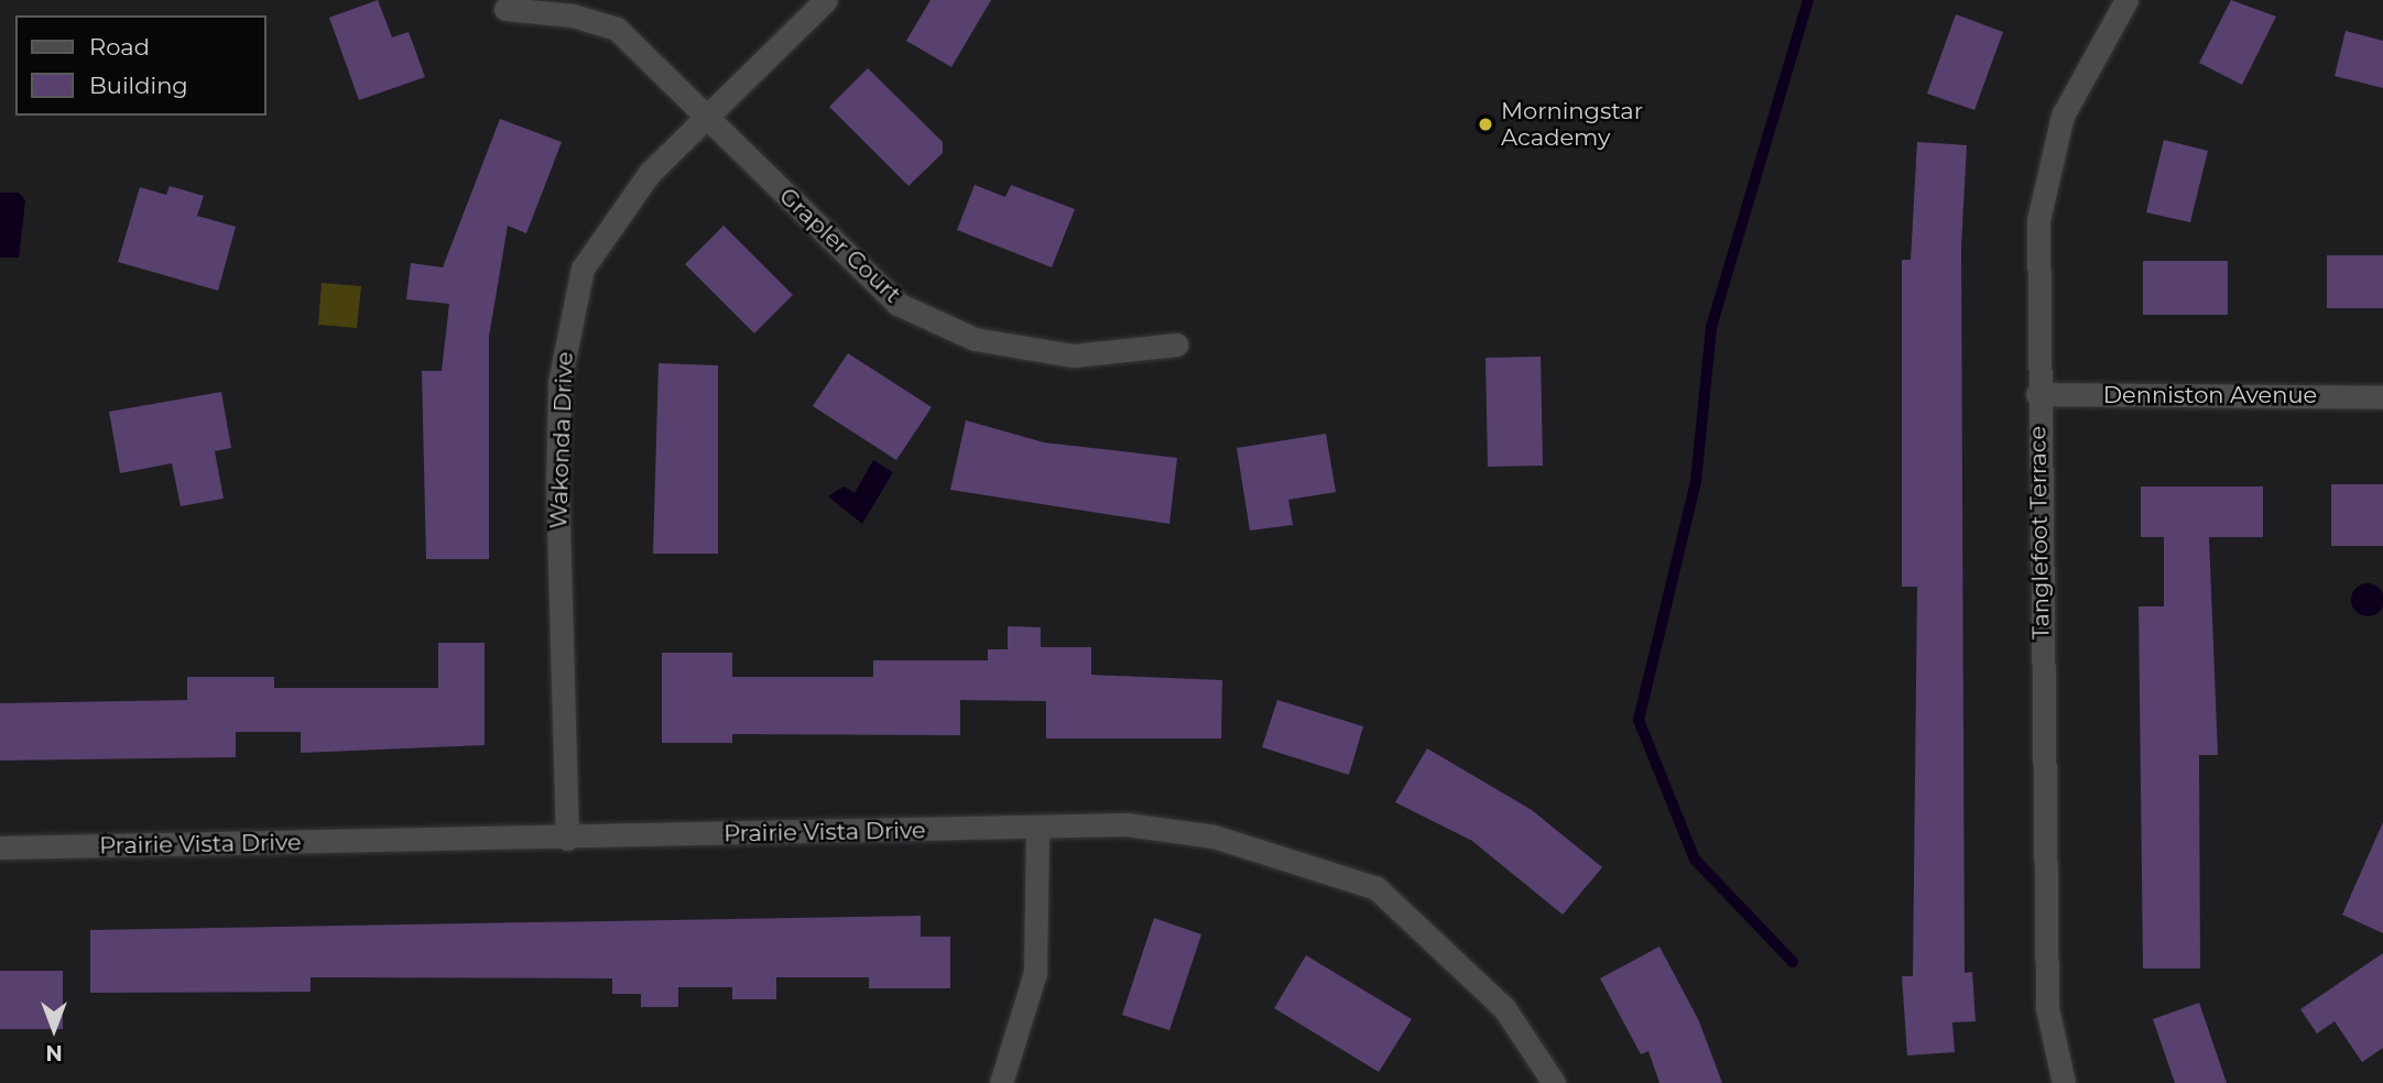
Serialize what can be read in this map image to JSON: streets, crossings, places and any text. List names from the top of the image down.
{
  "streets": {
    "street": [
      "Grapler Court",
      "Denniston Avenue",
      "Wakonda Drive",
      "Tanglefoot Terrace",
      "Prairie Vista Drive"
    ]
  },
  "crossings": [
    ["Grapler Court", "Wakonda Drive"],
    ["Denniston Avenue", "Tanglefoot Terrace"],
    ["Wakonda Drive", "Prairie Vista Drive"]
  ],
  "places": ["Morningstar Academy"],
  "legend": ["Road", "Building"],
  "north": "bottom"
}
